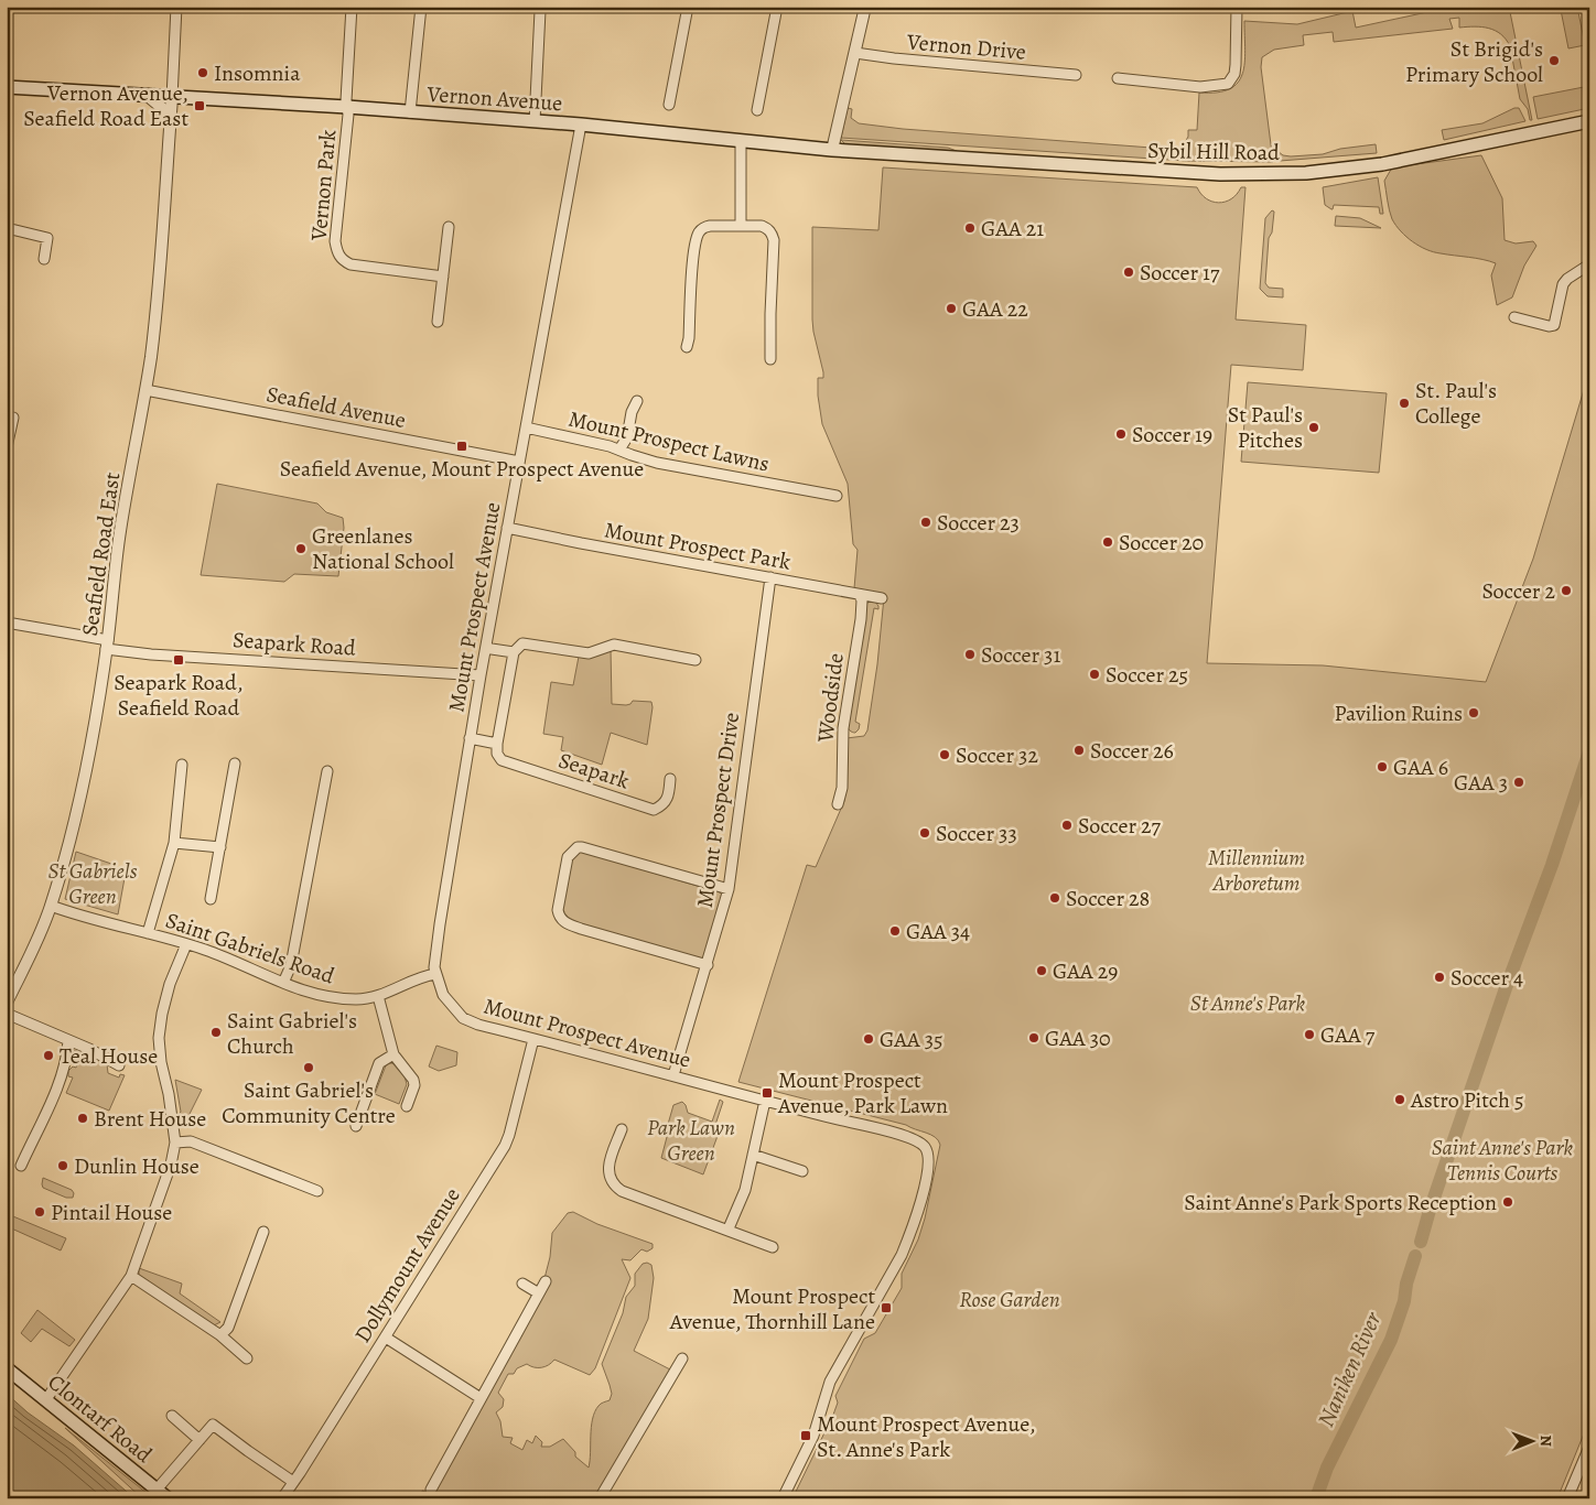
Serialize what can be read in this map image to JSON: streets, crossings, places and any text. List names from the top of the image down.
{
  "streets": {
    "main road": ["Vernon Avenue", "Sybil Hill Road", "Clontarf Road"],
    "street": [
      "Vernon Drive",
      "Vernon Park",
      "Seafield Avenue",
      "Mount Prospect Lawns",
      "Mount Prospect Park",
      "Seafield Road East",
      "Mount Prospect Avenue",
      "Seapark Road",
      "Woodside",
      "Seapark",
      "Mount Prospect Drive",
      "Saint Gabriels Road",
      "Dollymount Avenue"
    ]
  },
  "crossings": [
    ["Vernon Avenue", "Sybil Hill Road"],
    ["Vernon Avenue", "Vernon Park"],
    ["Vernon Avenue", "Seafield Road East"],
    ["Vernon Avenue", "Mount Prospect Avenue"],
    ["Seafield Avenue", "Seafield Road East"],
    ["Seafield Avenue", "Mount Prospect Avenue"],
    ["Mount Prospect Lawns", "Mount Prospect Avenue"],
    ["Mount Prospect Park", "Mount Prospect Avenue"],
    ["Mount Prospect Park", "Woodside"],
    ["Mount Prospect Park", "Mount Prospect Drive"],
    ["Seafield Road East", "Seapark Road"],
    ["Seafield Road East", "Saint Gabriels Road"],
    ["Mount Prospect Avenue", "Seapark Road"],
    ["Mount Prospect Avenue", "Mount Prospect Drive"],
    ["Mount Prospect Avenue", "Saint Gabriels Road"],
    ["Mount Prospect Avenue", "Dollymount Avenue"]
  ],
  "water": ["Naniken River"],
  "parks": [
    "Millennium Arboretum",
    "St Gabriels Green",
    "St Anne's Park",
    "Park Lawn Green",
    "Saint Anne's Park Tennis Courts",
    "Rose Garden"
  ],
  "places": {
    "other": [
      "St Brigid's Primary School",
      "Insomnia",
      "GAA 21",
      "Soccer 17",
      "GAA 22",
      "St. Paul's College",
      "St Paul's Pitches",
      "Soccer 19",
      "Soccer 23",
      "Soccer 20",
      "Greenlanes National School",
      "Soccer 2",
      "Soccer 31",
      "Soccer 25",
      "Pavilion Ruins",
      "Soccer 26",
      "Soccer 32",
      "GAA 6",
      "GAA 3",
      "Soccer 27",
      "Soccer 33",
      "Soccer 28",
      "GAA 34",
      "GAA 29",
      "Soccer 4",
      "Saint Gabriel's Church",
      "GAA 7",
      "GAA 30",
      "GAA 35",
      "Teal House",
      "Saint Gabriel's Community Centre",
      "Astro Pitch 5",
      "Brent House",
      "Dunlin House",
      "Saint Anne's Park Sports Reception",
      "Pintail House"
    ],
    "transit": [
      "Vernon Avenue, Seafield Road East",
      "Seafield Avenue, Mount Prospect Avenue",
      "Seapark Road, Seafield Road",
      "Mount Prospect Avenue, Park Lawn",
      "Mount Prospect Avenue, Thornhill Lane",
      "Mount Prospect Avenue, St. Anne's Park"
    ]
  },
  "north": "right"
}
